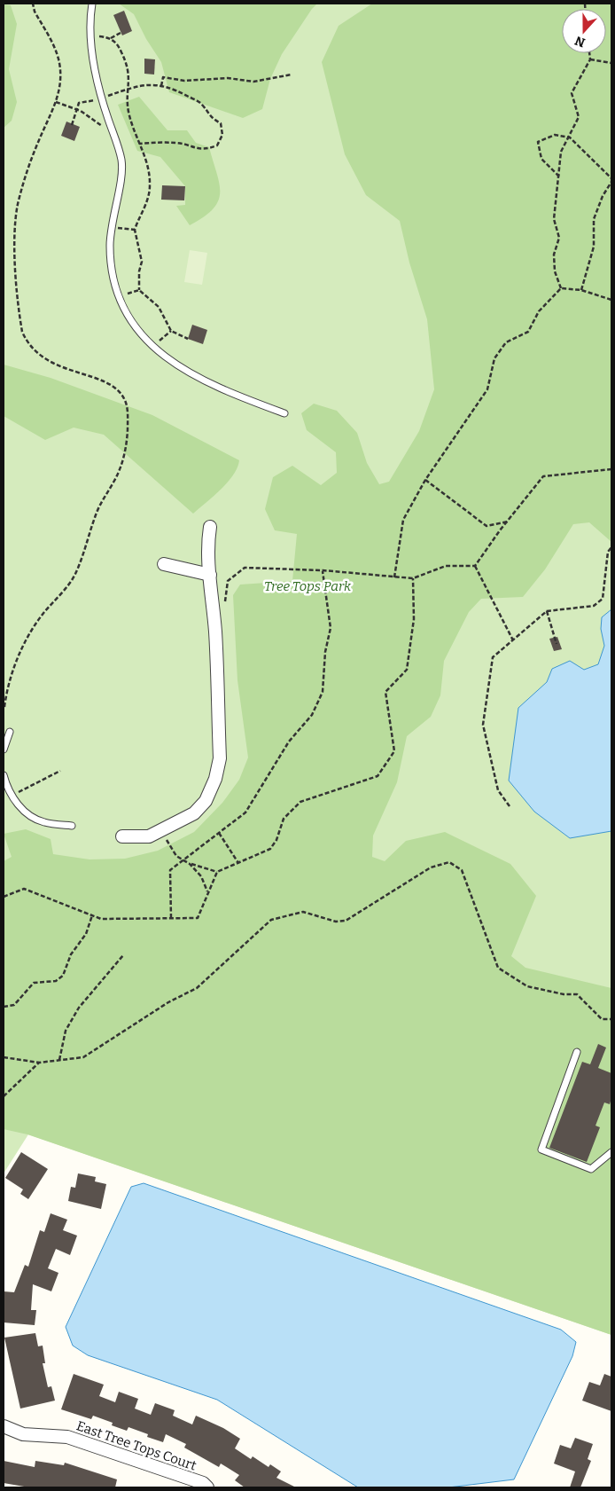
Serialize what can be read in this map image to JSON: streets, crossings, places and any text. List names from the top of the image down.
{
  "streets": {
    "street": ["East Tree Tops Court"]
  },
  "parks": ["Tree Tops Park"],
  "north": "bottom"
}
